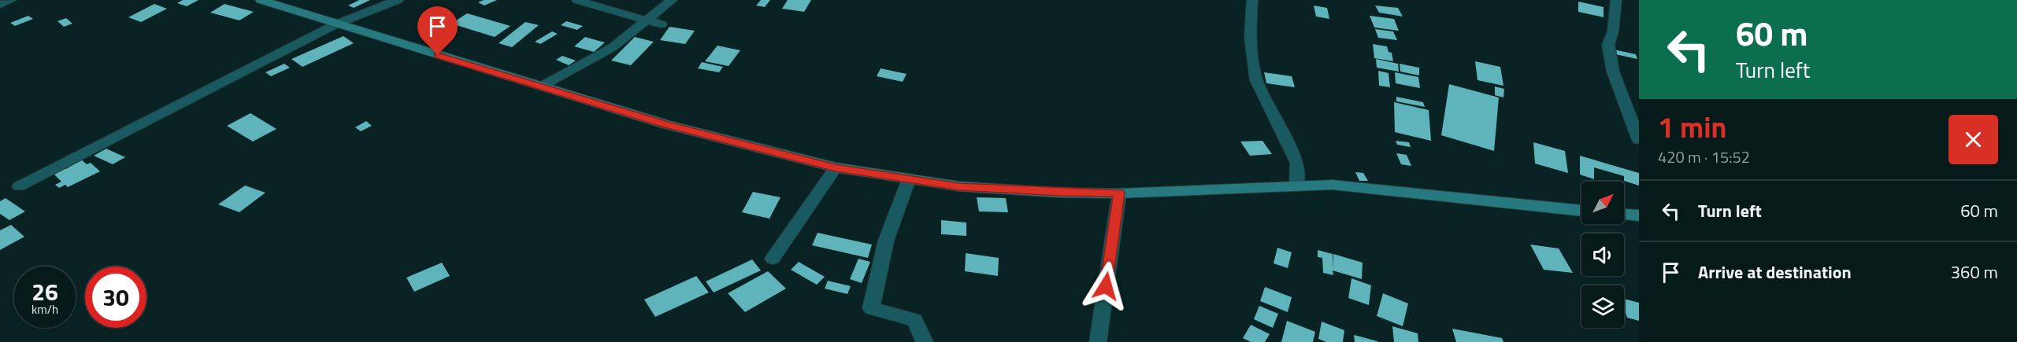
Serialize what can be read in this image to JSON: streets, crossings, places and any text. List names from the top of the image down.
{
  "north": "top right",
  "page": {
    "turn": ["60 m", "Turn left"],
    "heading": ["1 min", "420 m · 15:52"],
    "list": [
      {
        "name": "Turn left",
        "value": "60 m"
      },
      {
        "name": "Arrive at destination",
        "value": "360 m"
      }
    ],
    "speed": "26 km/h",
    "limit": "30"
  }
}
